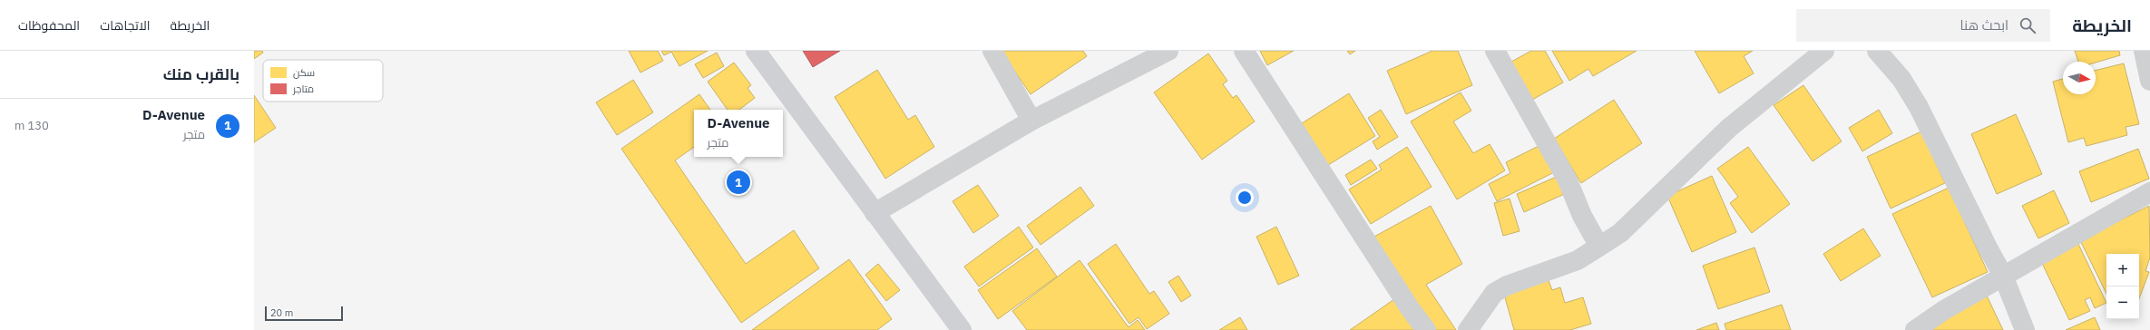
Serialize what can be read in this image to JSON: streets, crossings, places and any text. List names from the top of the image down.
{
  "legend": ["سكن", "متاجر"],
  "scale_bar": "20 m",
  "north": "right",
  "page": {
    "header": "الخريطة",
    "search": "ابحث هنا",
    "nav": ["الخريطة", "الاتجاهات", "المحفوظات"],
    "heading": "بالقرب منك",
    "list": [
      {
        "mark": "1",
        "name": "D-Avenue",
        "note": "متجر",
        "value": "130 m"
      }
    ],
    "popup": ["D-Avenue", "متجر"],
    "pins": "1",
    "map_buttons": ["+", "−"],
    "scale": "20 m"
  }
}
